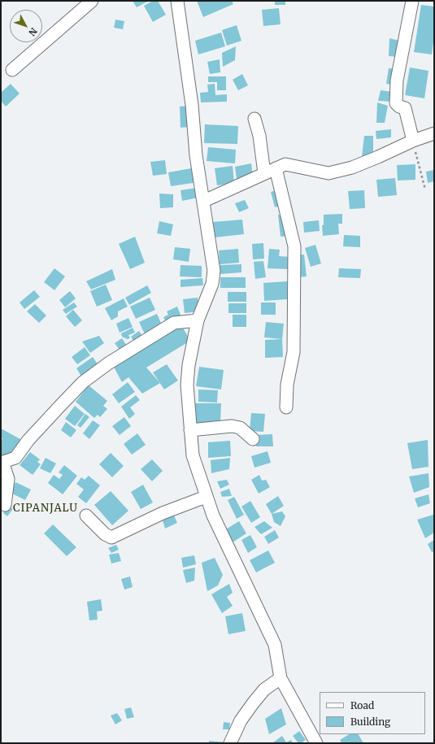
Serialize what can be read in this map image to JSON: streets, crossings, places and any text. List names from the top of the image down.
{
  "districts": ["CIPANJALU"],
  "legend": ["Road", "Building"],
  "north": "bottom right"
}
